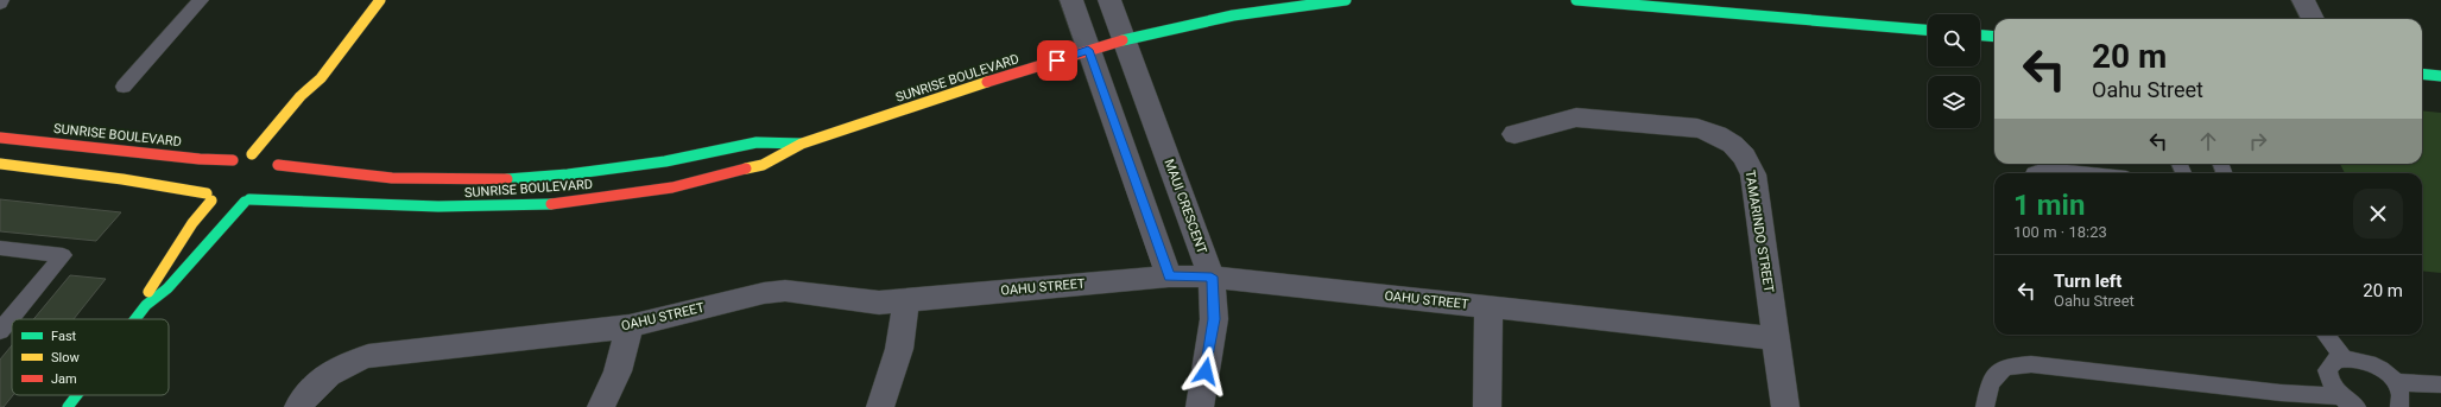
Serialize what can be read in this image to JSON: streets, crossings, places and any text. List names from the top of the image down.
{
  "streets": {
    "street": [
      "SUNRISE BOULEVARD",
      "MAUI CRESCENT",
      "TAMARINDO STREET",
      "OAHU STREET"
    ]
  },
  "crossings": [
    ["SUNRISE BOULEVARD", "MAUI CRESCENT"],
    ["MAUI CRESCENT", "OAHU STREET"],
    ["TAMARINDO STREET", "OAHU STREET"]
  ],
  "legend": ["Fast", "Slow", "Jam"],
  "page": {
    "turn": ["20 m", "Oahu Street"],
    "heading": ["1 min", "100 m · 18:23"],
    "list": [
      {
        "name": "Turn left",
        "note": "Oahu Street",
        "value": "20 m"
      }
    ]
  }
}
